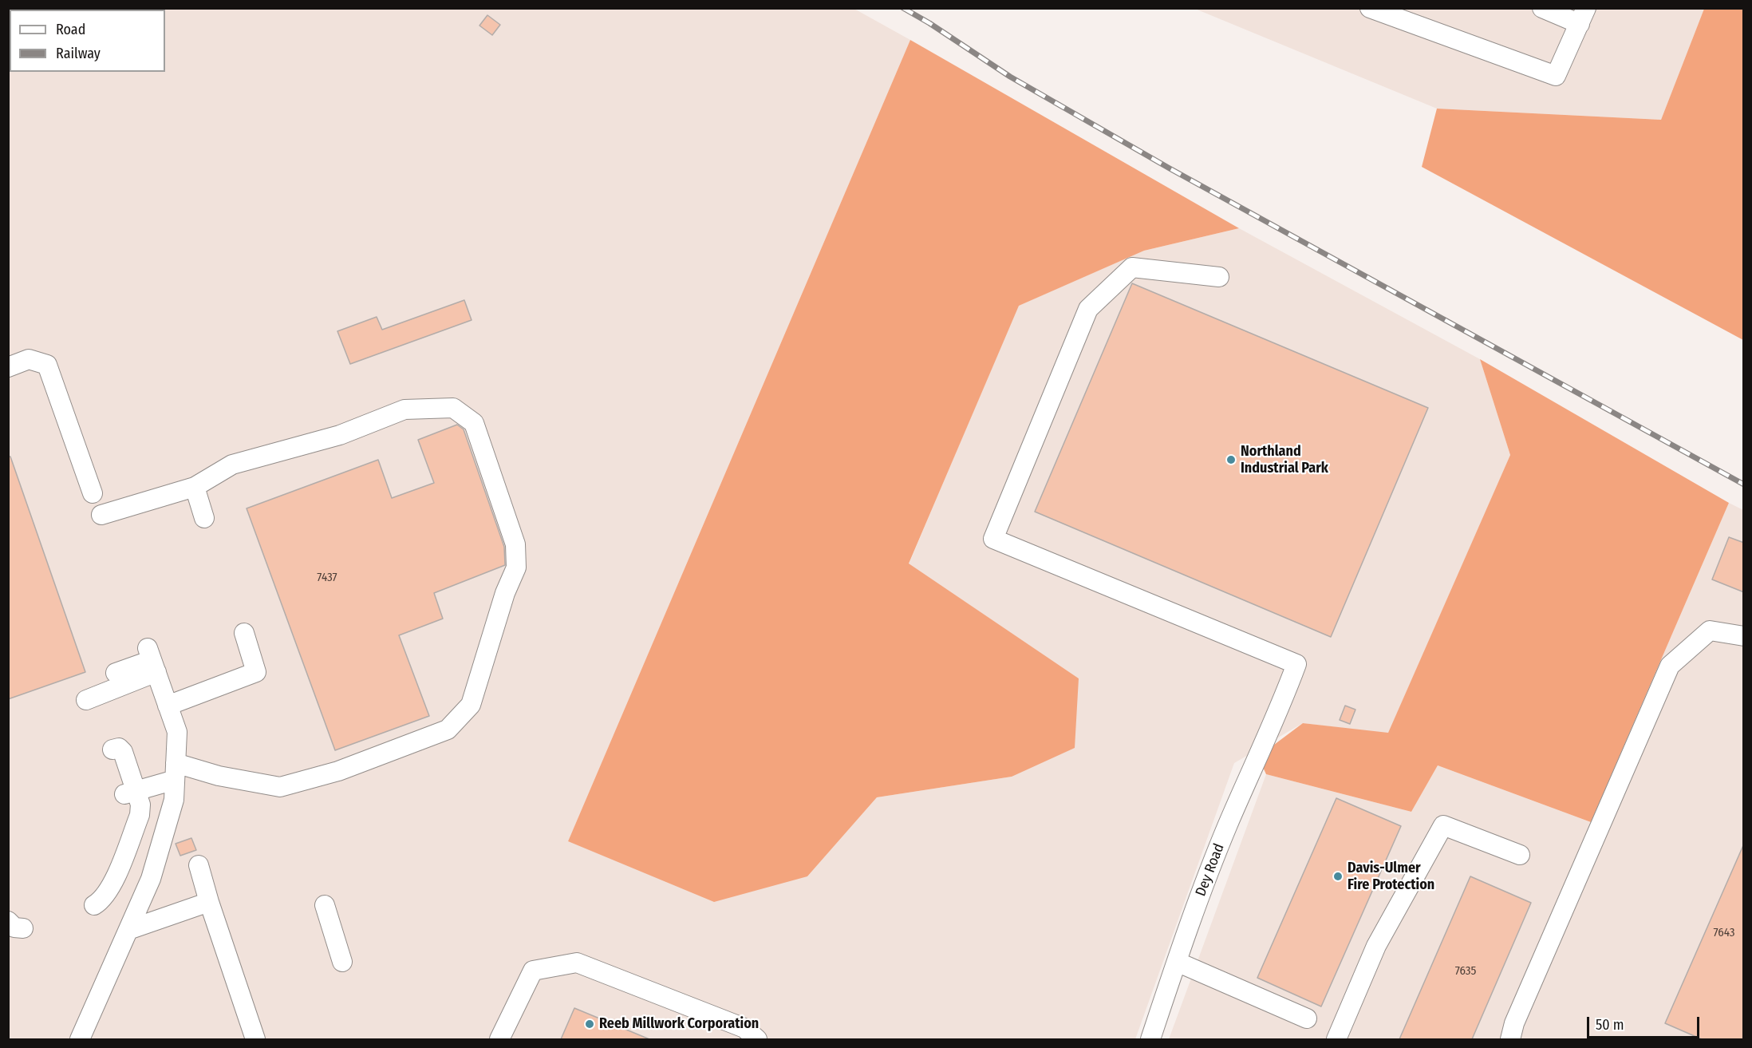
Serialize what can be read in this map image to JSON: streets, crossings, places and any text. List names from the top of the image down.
{
  "streets": {
    "street": ["Dey Road"]
  },
  "places": ["Northland Industrial Park", "Davis-Ulmer Fire Protection", "Reeb Millwork Corporation"],
  "house_numbers": ["7437", "7643", "7635"],
  "legend": ["Road", "Railway"],
  "scale_bar": "50 m"
}
